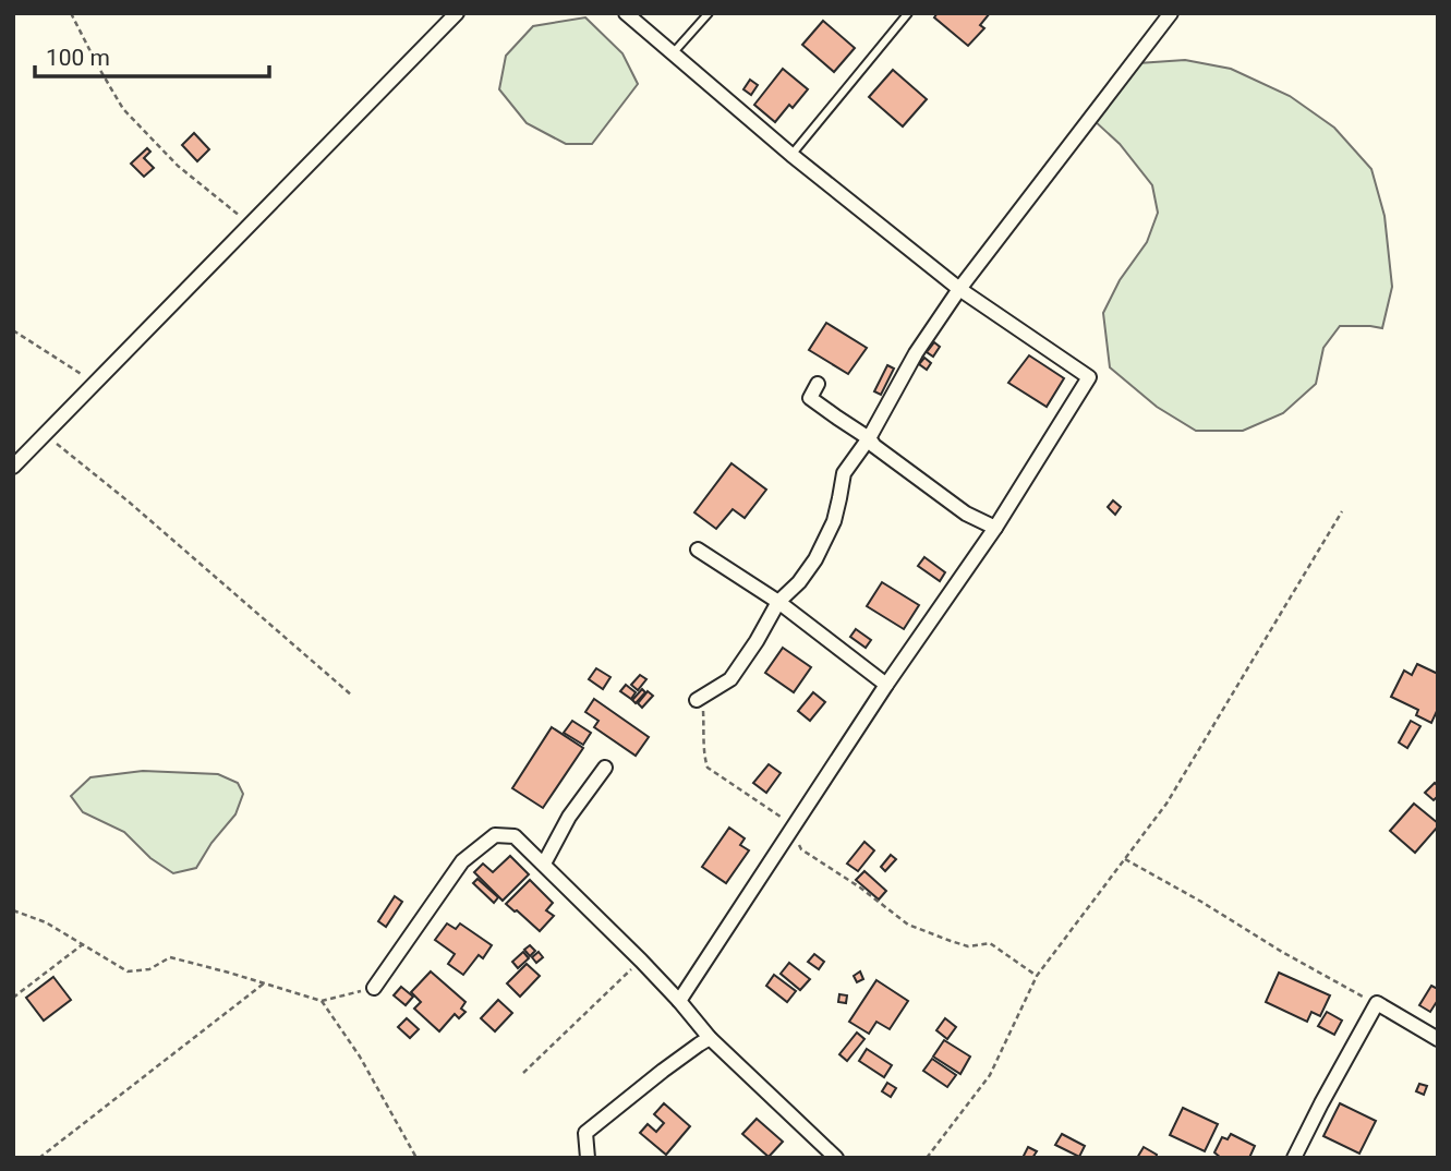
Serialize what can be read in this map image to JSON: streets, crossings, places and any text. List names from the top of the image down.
{
  "scale_bar": "100 m"
}
